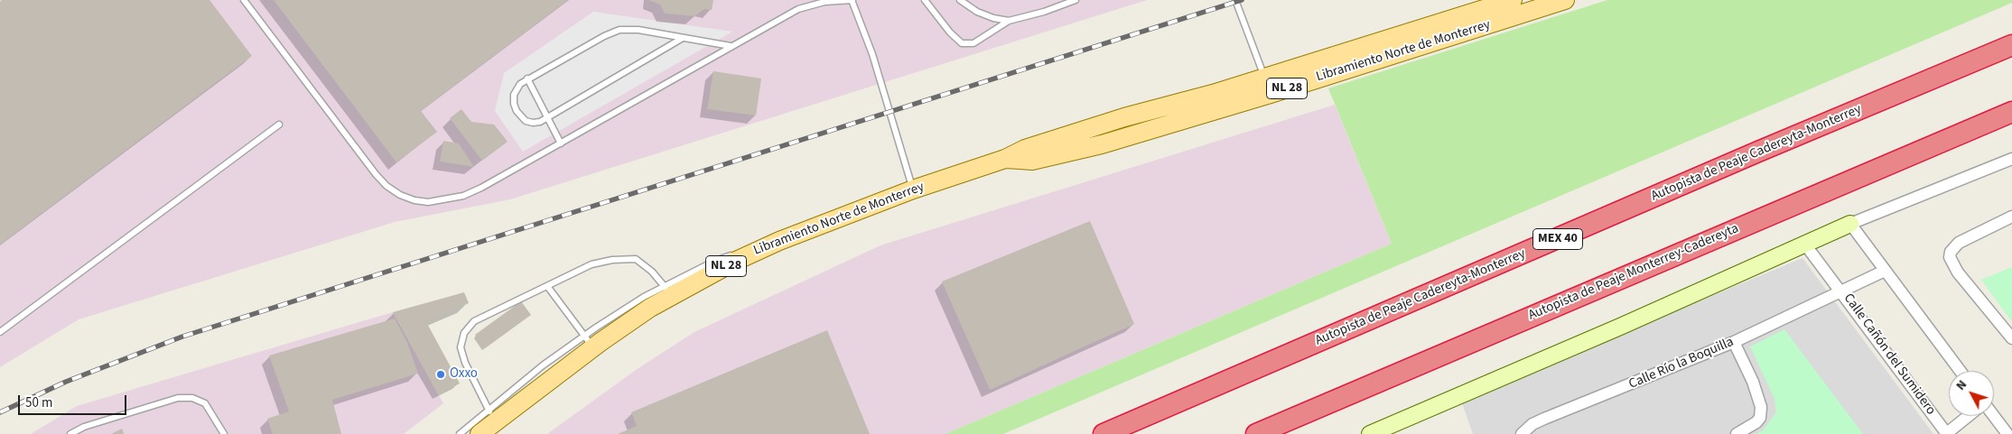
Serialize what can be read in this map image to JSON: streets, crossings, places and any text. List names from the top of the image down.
{
  "streets": {
    "highway": ["Autopista de Peaje Cadereyta-Monterrey", "MEX 40", "Autopista de Peaje Monterrey-Cadereyta"],
    "main road": ["Libramiento Norte de Monterrey", "NL 28"],
    "street": ["Calle Cañón del Sumidero", "Calle Río la Boquilla"]
  },
  "crossings": [
    ["Calle Cañón del Sumidero", "Calle Río la Boquilla"]
  ],
  "places": ["Oxxo"],
  "scale_bar": "50 m",
  "north": "top left"
}
